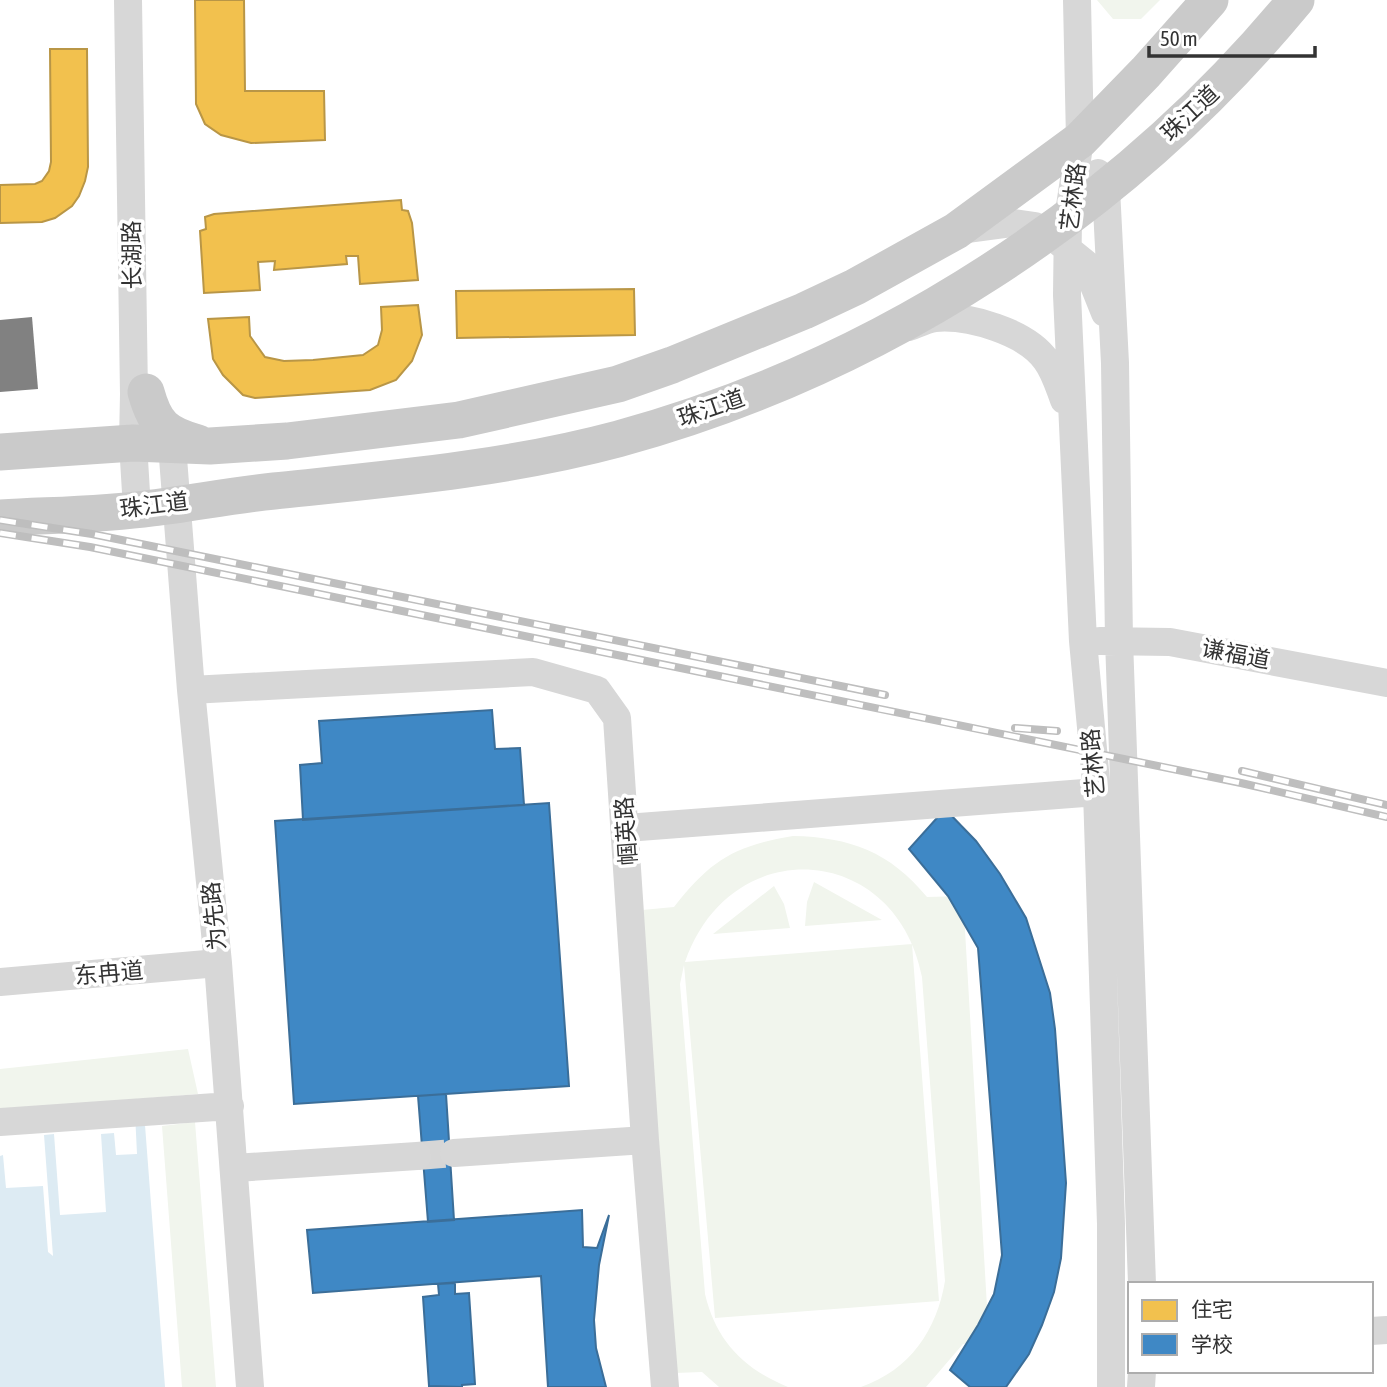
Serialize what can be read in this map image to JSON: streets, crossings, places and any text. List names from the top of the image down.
{
  "streets": {
    "main road": ["珠江道"],
    "street": [
      "艺林路",
      "长湖路",
      "谦福道",
      "帼英路",
      "为先路",
      "东冉道"
    ]
  },
  "crossings": [
    ["珠江道", "艺林路"],
    ["珠江道", "长湖路"],
    ["珠江道", "为先路"],
    ["艺林路", "谦福道"],
    ["长湖路", "为先路"],
    ["帼英路", "为先路"],
    ["为先路", "东冉道"]
  ],
  "legend": ["住宅", "学校"],
  "scale_bar": "50 m"
}
